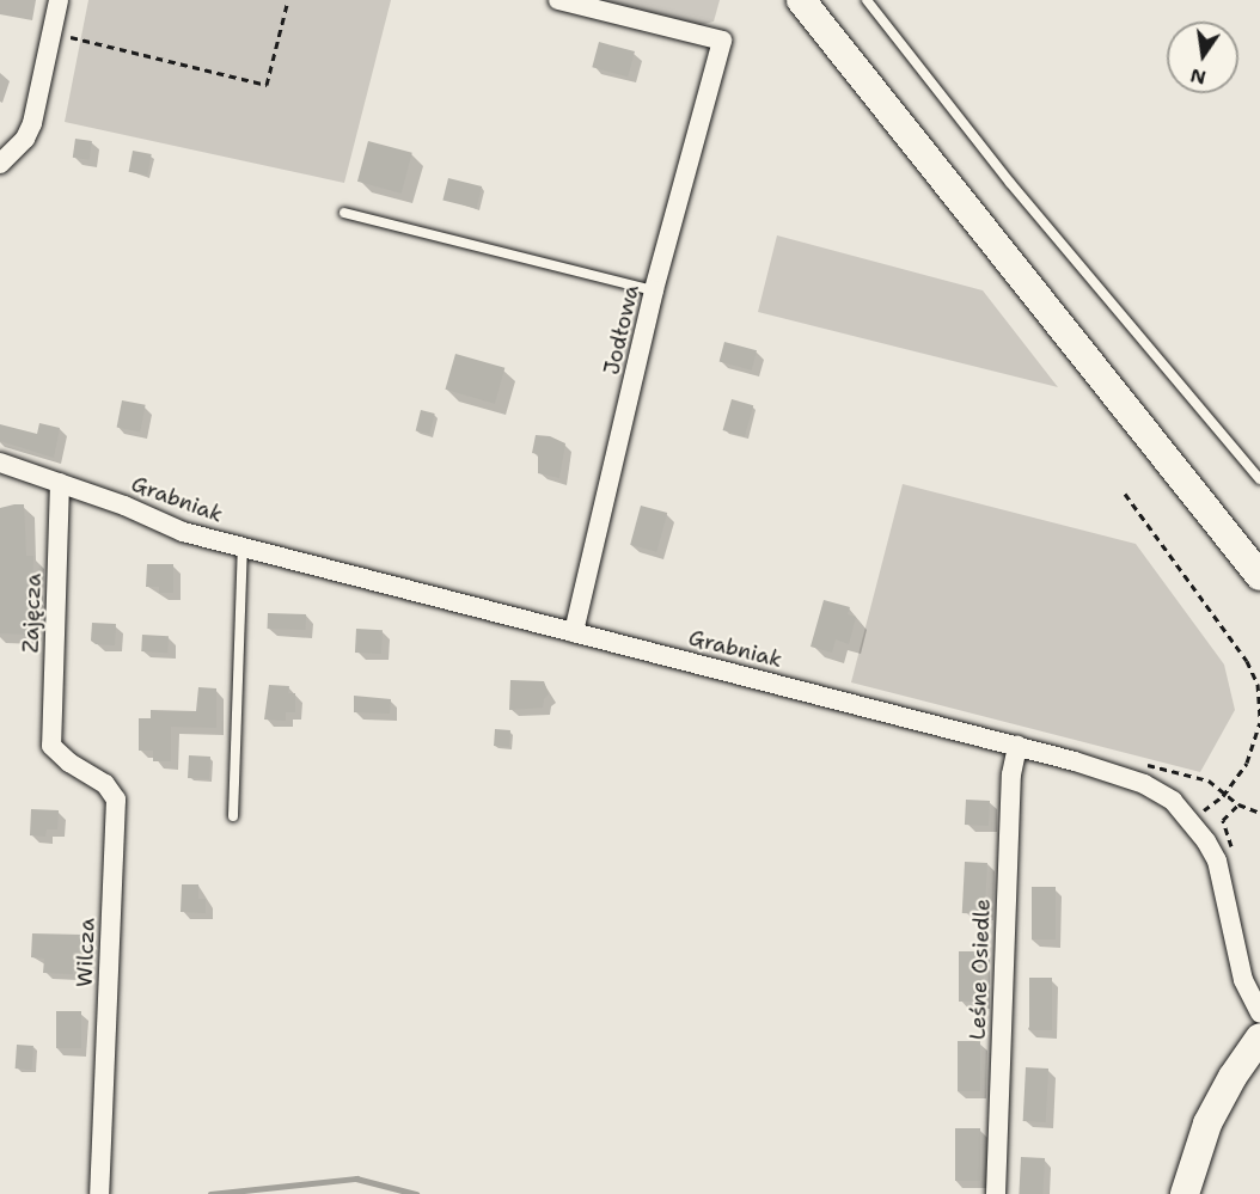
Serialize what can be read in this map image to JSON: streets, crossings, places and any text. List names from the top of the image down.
{
  "streets": {
    "street": [
      "Jodłowa",
      "Grabniak",
      "Zajęcza",
      "Wilcza",
      "Leśne Osiedle"
    ]
  },
  "crossings": [
    ["Jodłowa", "Grabniak"],
    ["Grabniak", "Zajęcza"],
    ["Grabniak", "Leśne Osiedle"],
    ["Zajęcza", "Wilcza"]
  ],
  "north": "bottom"
}
